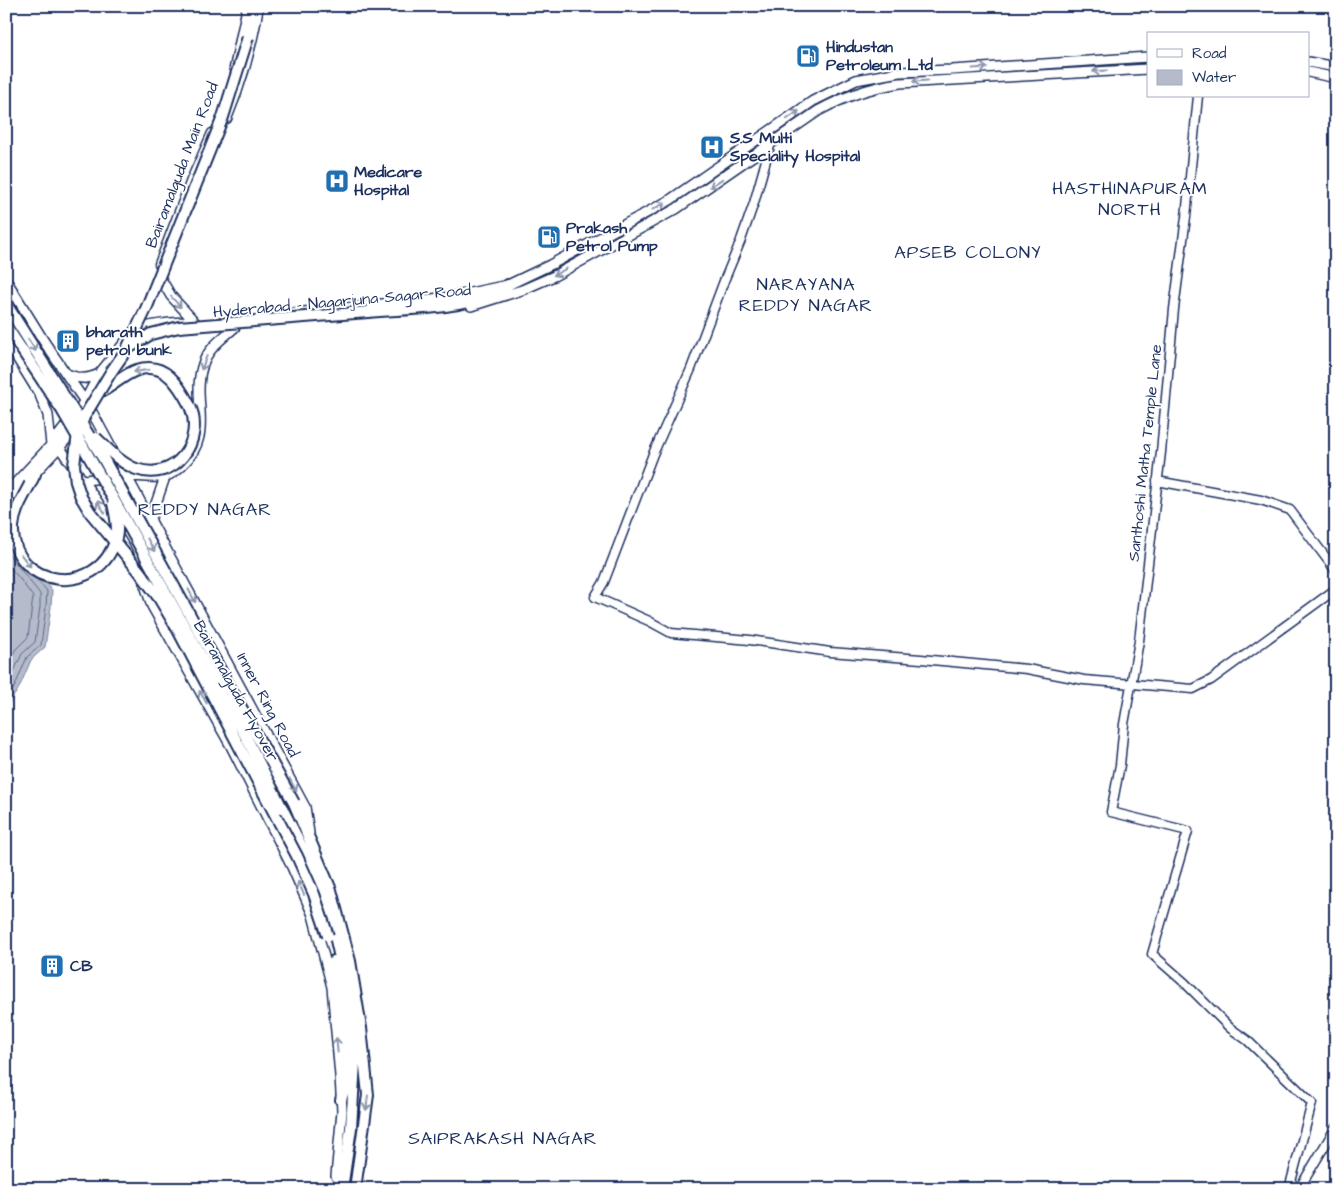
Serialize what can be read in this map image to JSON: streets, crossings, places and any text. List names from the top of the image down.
{
  "streets": {
    "highway": ["Bairamalguda Flyover", "Inner Ring Road"],
    "main road": ["Hyderabad - Nagarjuna Sagar Road"],
    "street": ["Bairamalguda Main Road", "Santhoshi Matha Temple Lane"]
  },
  "crossings": [
    ["Bairamalguda Main Road", "Hyderabad - Nagarjuna Sagar Road"],
    ["Bairamalguda Flyover", "Inner Ring Road"]
  ],
  "districts": [
    "HASTHINAPURAM NORTH",
    "APSEB COLONY",
    "NARAYANA REDDY NAGAR",
    "REDDY NAGAR",
    "SAIPRAKASH NAGAR"
  ],
  "places": {
    "fuel station": ["Hindustan Petroleum Ltd", "Prakash Petrol Pump"],
    "hospital": ["S.S Multi Speciality Hospital", "Medicare Hospital"],
    "building": ["bharath petrol bunk", "CB"]
  },
  "legend": ["Road", "Water"]
}
